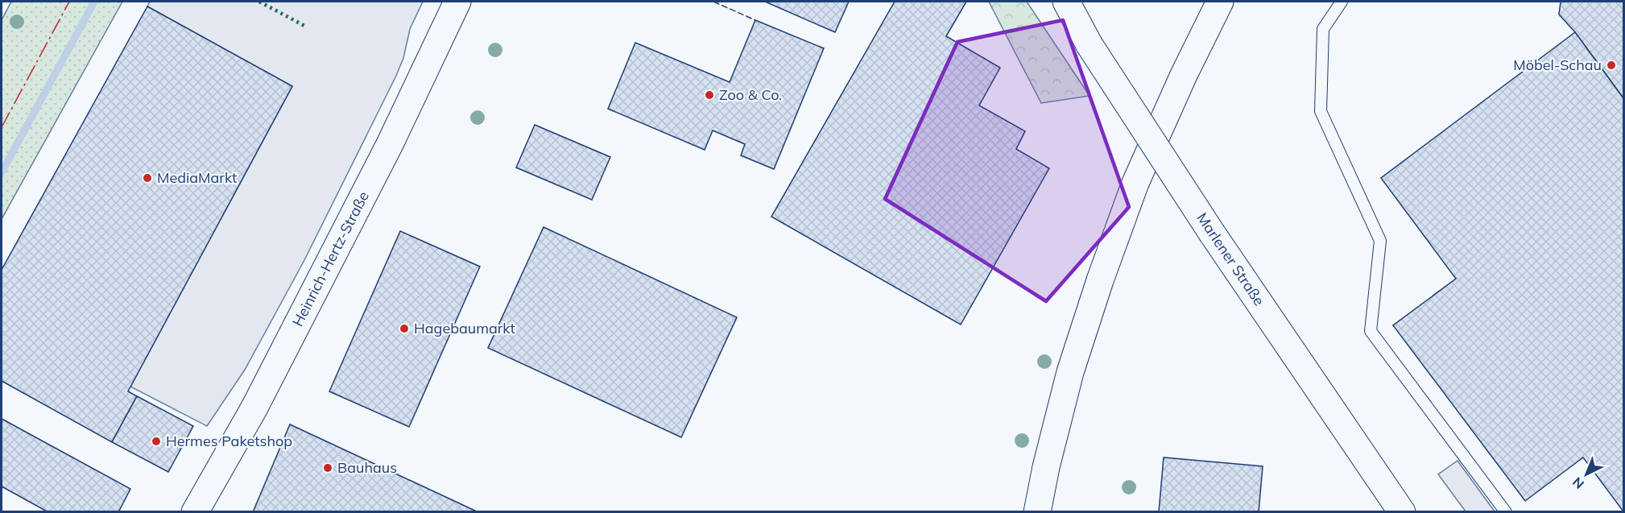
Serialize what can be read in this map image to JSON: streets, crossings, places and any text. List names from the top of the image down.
{
  "streets": {
    "street": ["Heinrich-Hertz-Straße", "Marlener Straße"]
  },
  "places": [
    "Möbel-Schau",
    "Zoo & Co.",
    "MediaMarkt",
    "Hagebaumarkt",
    "Hermes Paketshop",
    "Bauhaus"
  ],
  "north": "bottom left"
}
